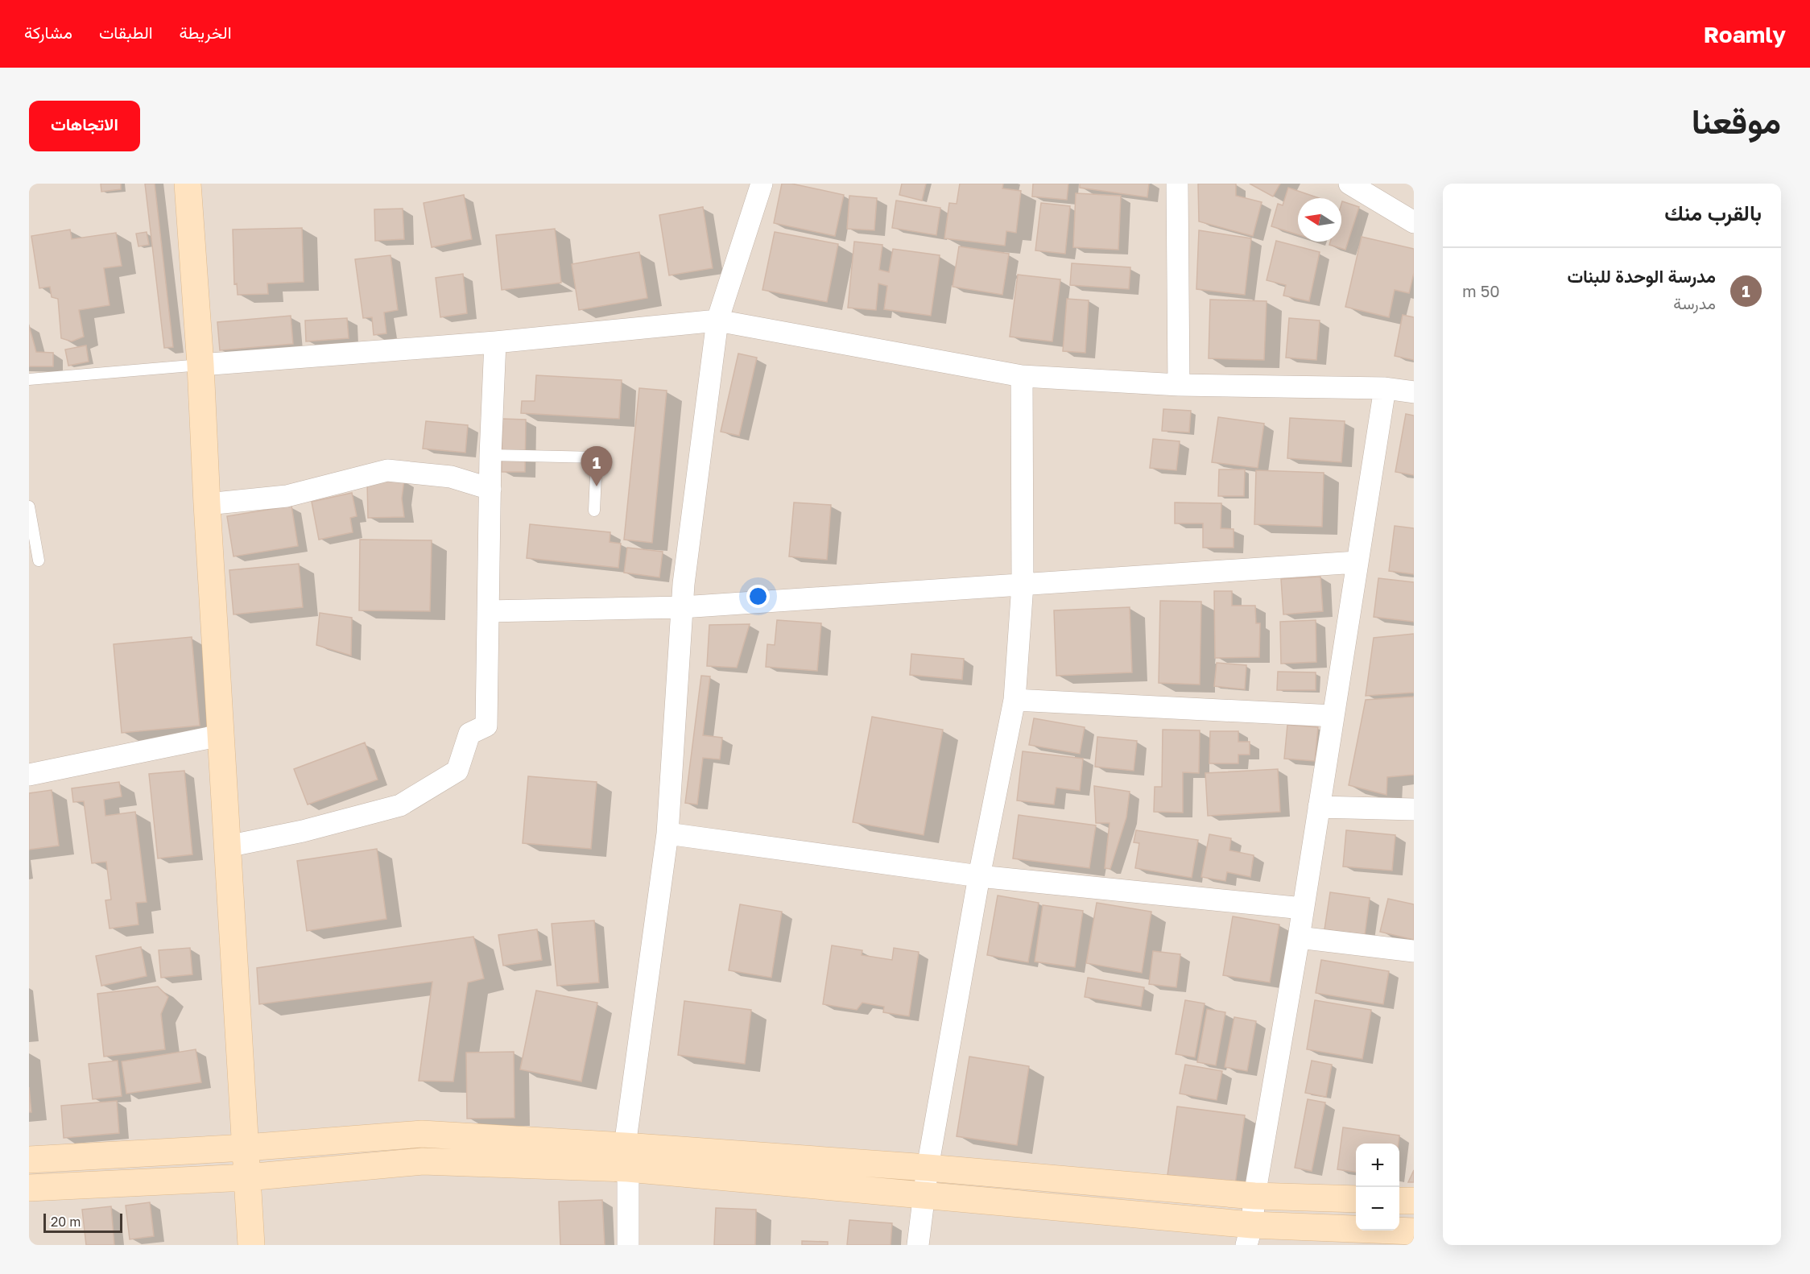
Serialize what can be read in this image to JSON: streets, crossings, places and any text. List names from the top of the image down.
{
  "scale_bar": "20 m",
  "north": "left",
  "page": {
    "header": "Roamly",
    "nav": ["الخريطة", "الطبقات", "مشاركة"],
    "title": "موقعنا",
    "buttons": "الاتجاهات",
    "heading": "بالقرب منك",
    "list": [
      {
        "mark": "1",
        "name": "مدرسة الوحدة للبنات",
        "note": "مدرسة",
        "value": "50 m"
      }
    ],
    "pins": "1",
    "map_buttons": ["+", "−"],
    "scale": "20 m"
  }
}
